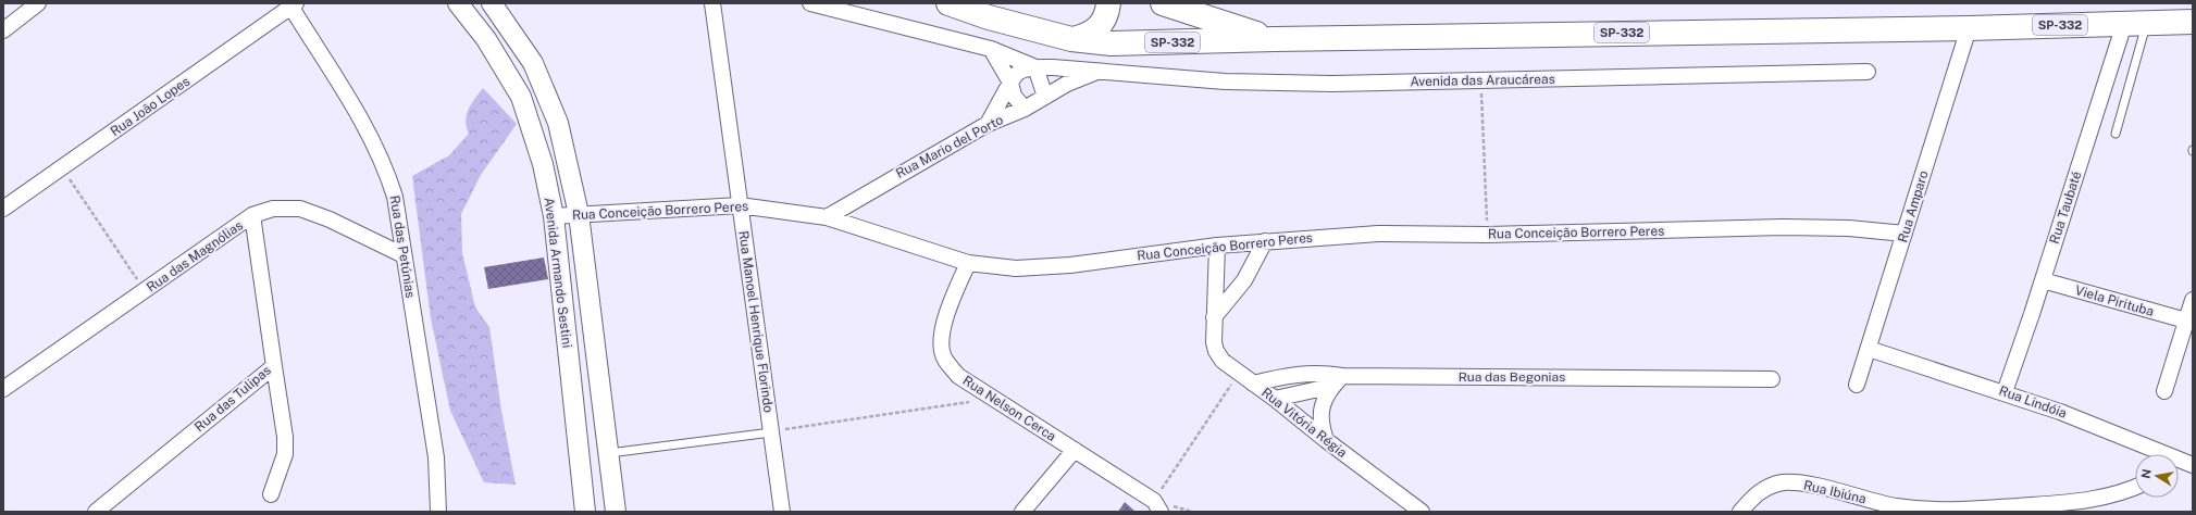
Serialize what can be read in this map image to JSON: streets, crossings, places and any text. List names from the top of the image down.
{
  "streets": {
    "main road": ["SP-332"],
    "street": [
      "Avenida das Araucáreas",
      "Rua João Lopes",
      "Rua Mario del Porto",
      "Rua Amparo",
      "Rua Taubaté",
      "Rua Conceição Borrero Peres",
      "Rua das Petúnias",
      "Rua das Magnólias",
      "Avenida Armando Sestini",
      "Viela Pirituba",
      "Rua Manoel Henrique Florindo",
      "Rua das Begonias",
      "Rua das Tulipas",
      "Rua Lindóia",
      "Rua Nelson Cerca",
      "Rua Vitória Régia",
      "Rua Ibiúna"
    ]
  },
  "crossings": [
    ["SP-332", "Rua Amparo"],
    ["SP-332", "Rua Taubaté"],
    ["Avenida das Araucáreas", "Rua Mario del Porto"],
    ["Rua João Lopes", "Rua das Petúnias"],
    ["Rua Mario del Porto", "Rua Conceição Borrero Peres"],
    ["Rua Amparo", "Rua Conceição Borrero Peres"],
    ["Rua Amparo", "Rua Lindóia"],
    ["Rua Taubaté", "Viela Pirituba"],
    ["Rua Taubaté", "Rua Lindóia"],
    ["Rua Conceição Borrero Peres", "Avenida Armando Sestini"],
    ["Rua Conceição Borrero Peres", "Rua Manoel Henrique Florindo"],
    ["Rua Conceição Borrero Peres", "Rua Nelson Cerca"],
    ["Rua Conceição Borrero Peres", "Rua Vitória Régia"],
    ["Rua das Petúnias", "Rua das Magnólias"],
    ["Rua das Magnólias", "Rua das Tulipas"],
    ["Rua das Begonias", "Rua Vitória Régia"]
  ],
  "north": "left"
}
